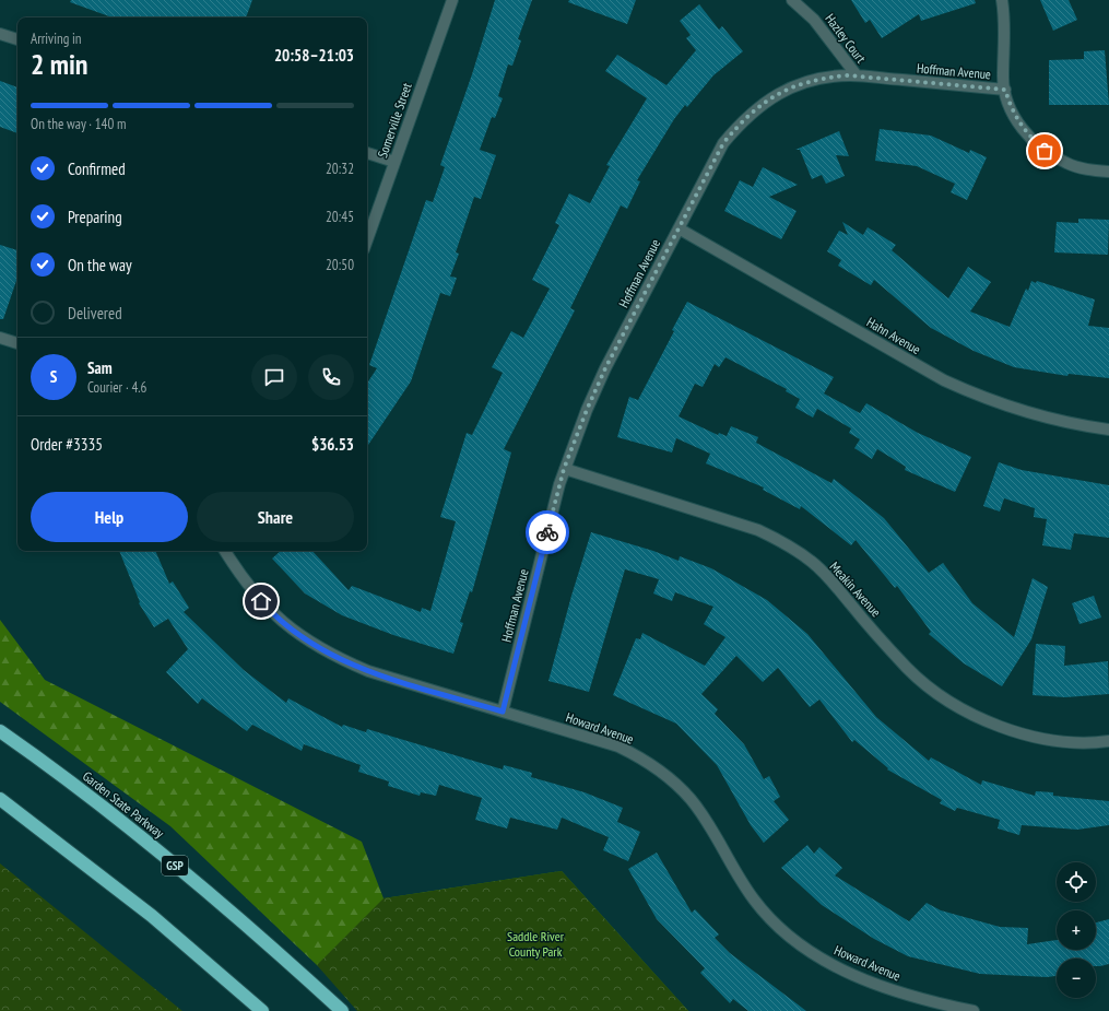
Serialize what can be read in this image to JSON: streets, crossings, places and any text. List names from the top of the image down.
{
  "streets": {
    "highway": ["Garden State Parkway", "GSP"],
    "street": [
      "Hazley Court",
      "Hoffman Avenue",
      "Somerville Street",
      "Hahn Avenue",
      "Meakin Avenue",
      "Howard Avenue"
    ]
  },
  "crossings": [
    ["Hazley Court", "Hoffman Avenue"],
    ["Hoffman Avenue", "Hahn Avenue"],
    ["Hoffman Avenue", "Meakin Avenue"],
    ["Hoffman Avenue", "Howard Avenue"]
  ],
  "parks": ["Saddle River County Park"],
  "page": {
    "heading": ["2 min", "Arriving in", "20:58–21:03"],
    "panel": [
      "Sam",
      "Courier · 4.6",
      "Order #3335",
      "$36.53"
    ],
    "bar": "On the way · 140 m",
    "list": [
      ["Confirmed", "20:32"],
      ["Preparing", "20:45"],
      ["On the way", "20:50"],
      "Delivered"
    ],
    "round": "S",
    "buttons": ["Help", "Share"],
    "map_buttons": ["+", "−"]
  }
}
